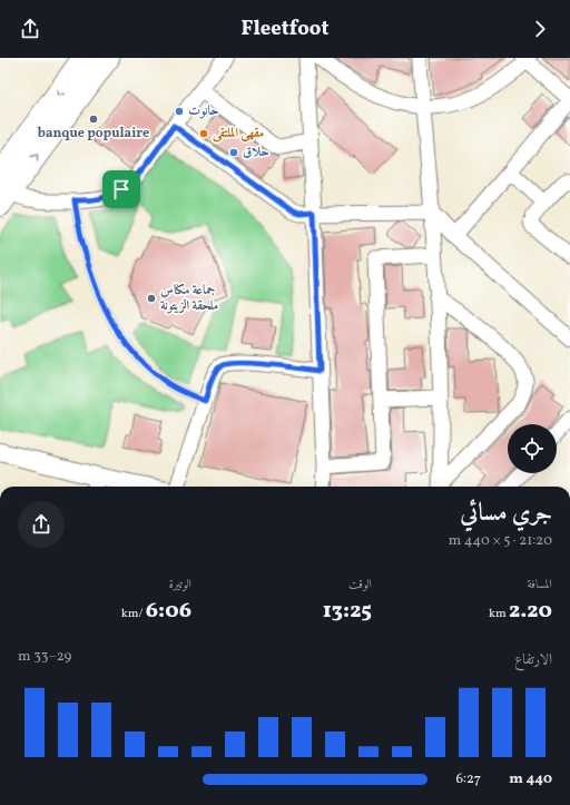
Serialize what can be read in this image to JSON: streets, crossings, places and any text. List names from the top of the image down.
{
  "places": [
    "حانوت",
    "banque populaire",
    "مقهى الملتقى",
    "حلاق",
    "جماعة مكناس ملحقة الزيتونة"
  ],
  "page": {
    "header": "Fleetfoot",
    "heading": ["جري مسائي", "21:20 · 5 × 440 m"],
    "stats": [
      ["المسافة", "2.20 km"],
      ["الوقت", "13:25"],
      ["الوتيرة", "6:06 /km"]
    ],
    "chart": ["الارتفاع", "29–33 m"],
    "list": [
      {
        "name": "440 m",
        "note": "6:27"
      }
    ]
  }
}
